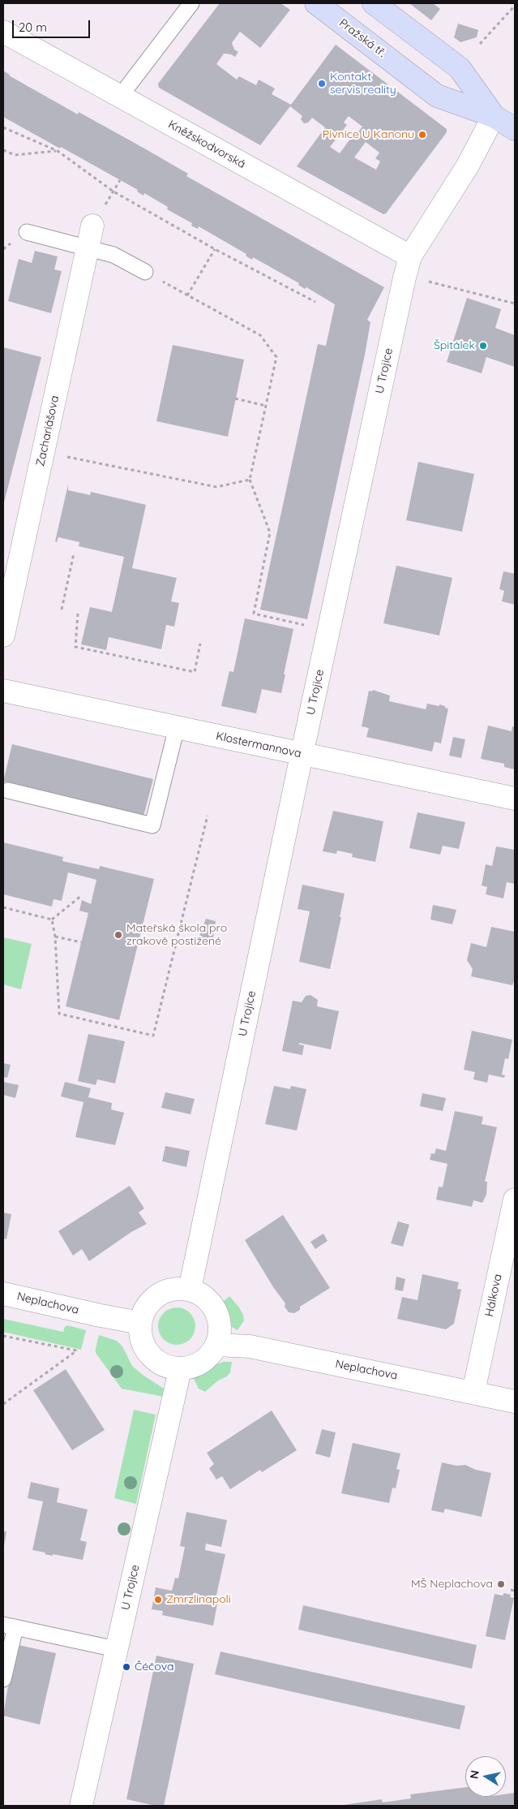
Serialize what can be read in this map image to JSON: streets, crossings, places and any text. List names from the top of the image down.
{
  "streets": {
    "street": [
      "Pražská tř.",
      "Kněžskodvorská",
      "U Trojice",
      "Zachariášova",
      "Klostermannova",
      "Hálkova",
      "Neplachova"
    ]
  },
  "crossings": [
    ["Pražská tř.", "U Trojice"],
    ["Kněžskodvorská", "U Trojice"],
    ["U Trojice", "Klostermannova"],
    ["U Trojice", "Neplachova"],
    ["Hálkova", "Neplachova"]
  ],
  "places": [
    "Kontakt servis reality",
    "Pivnice U Kanonu",
    "Špitálek",
    "Mateřská škola pro zrakově postižené",
    "MŠ Neplachova",
    "Zmrzlinapoli",
    "Čéčova"
  ],
  "scale_bar": "20 m",
  "north": "left"
}
